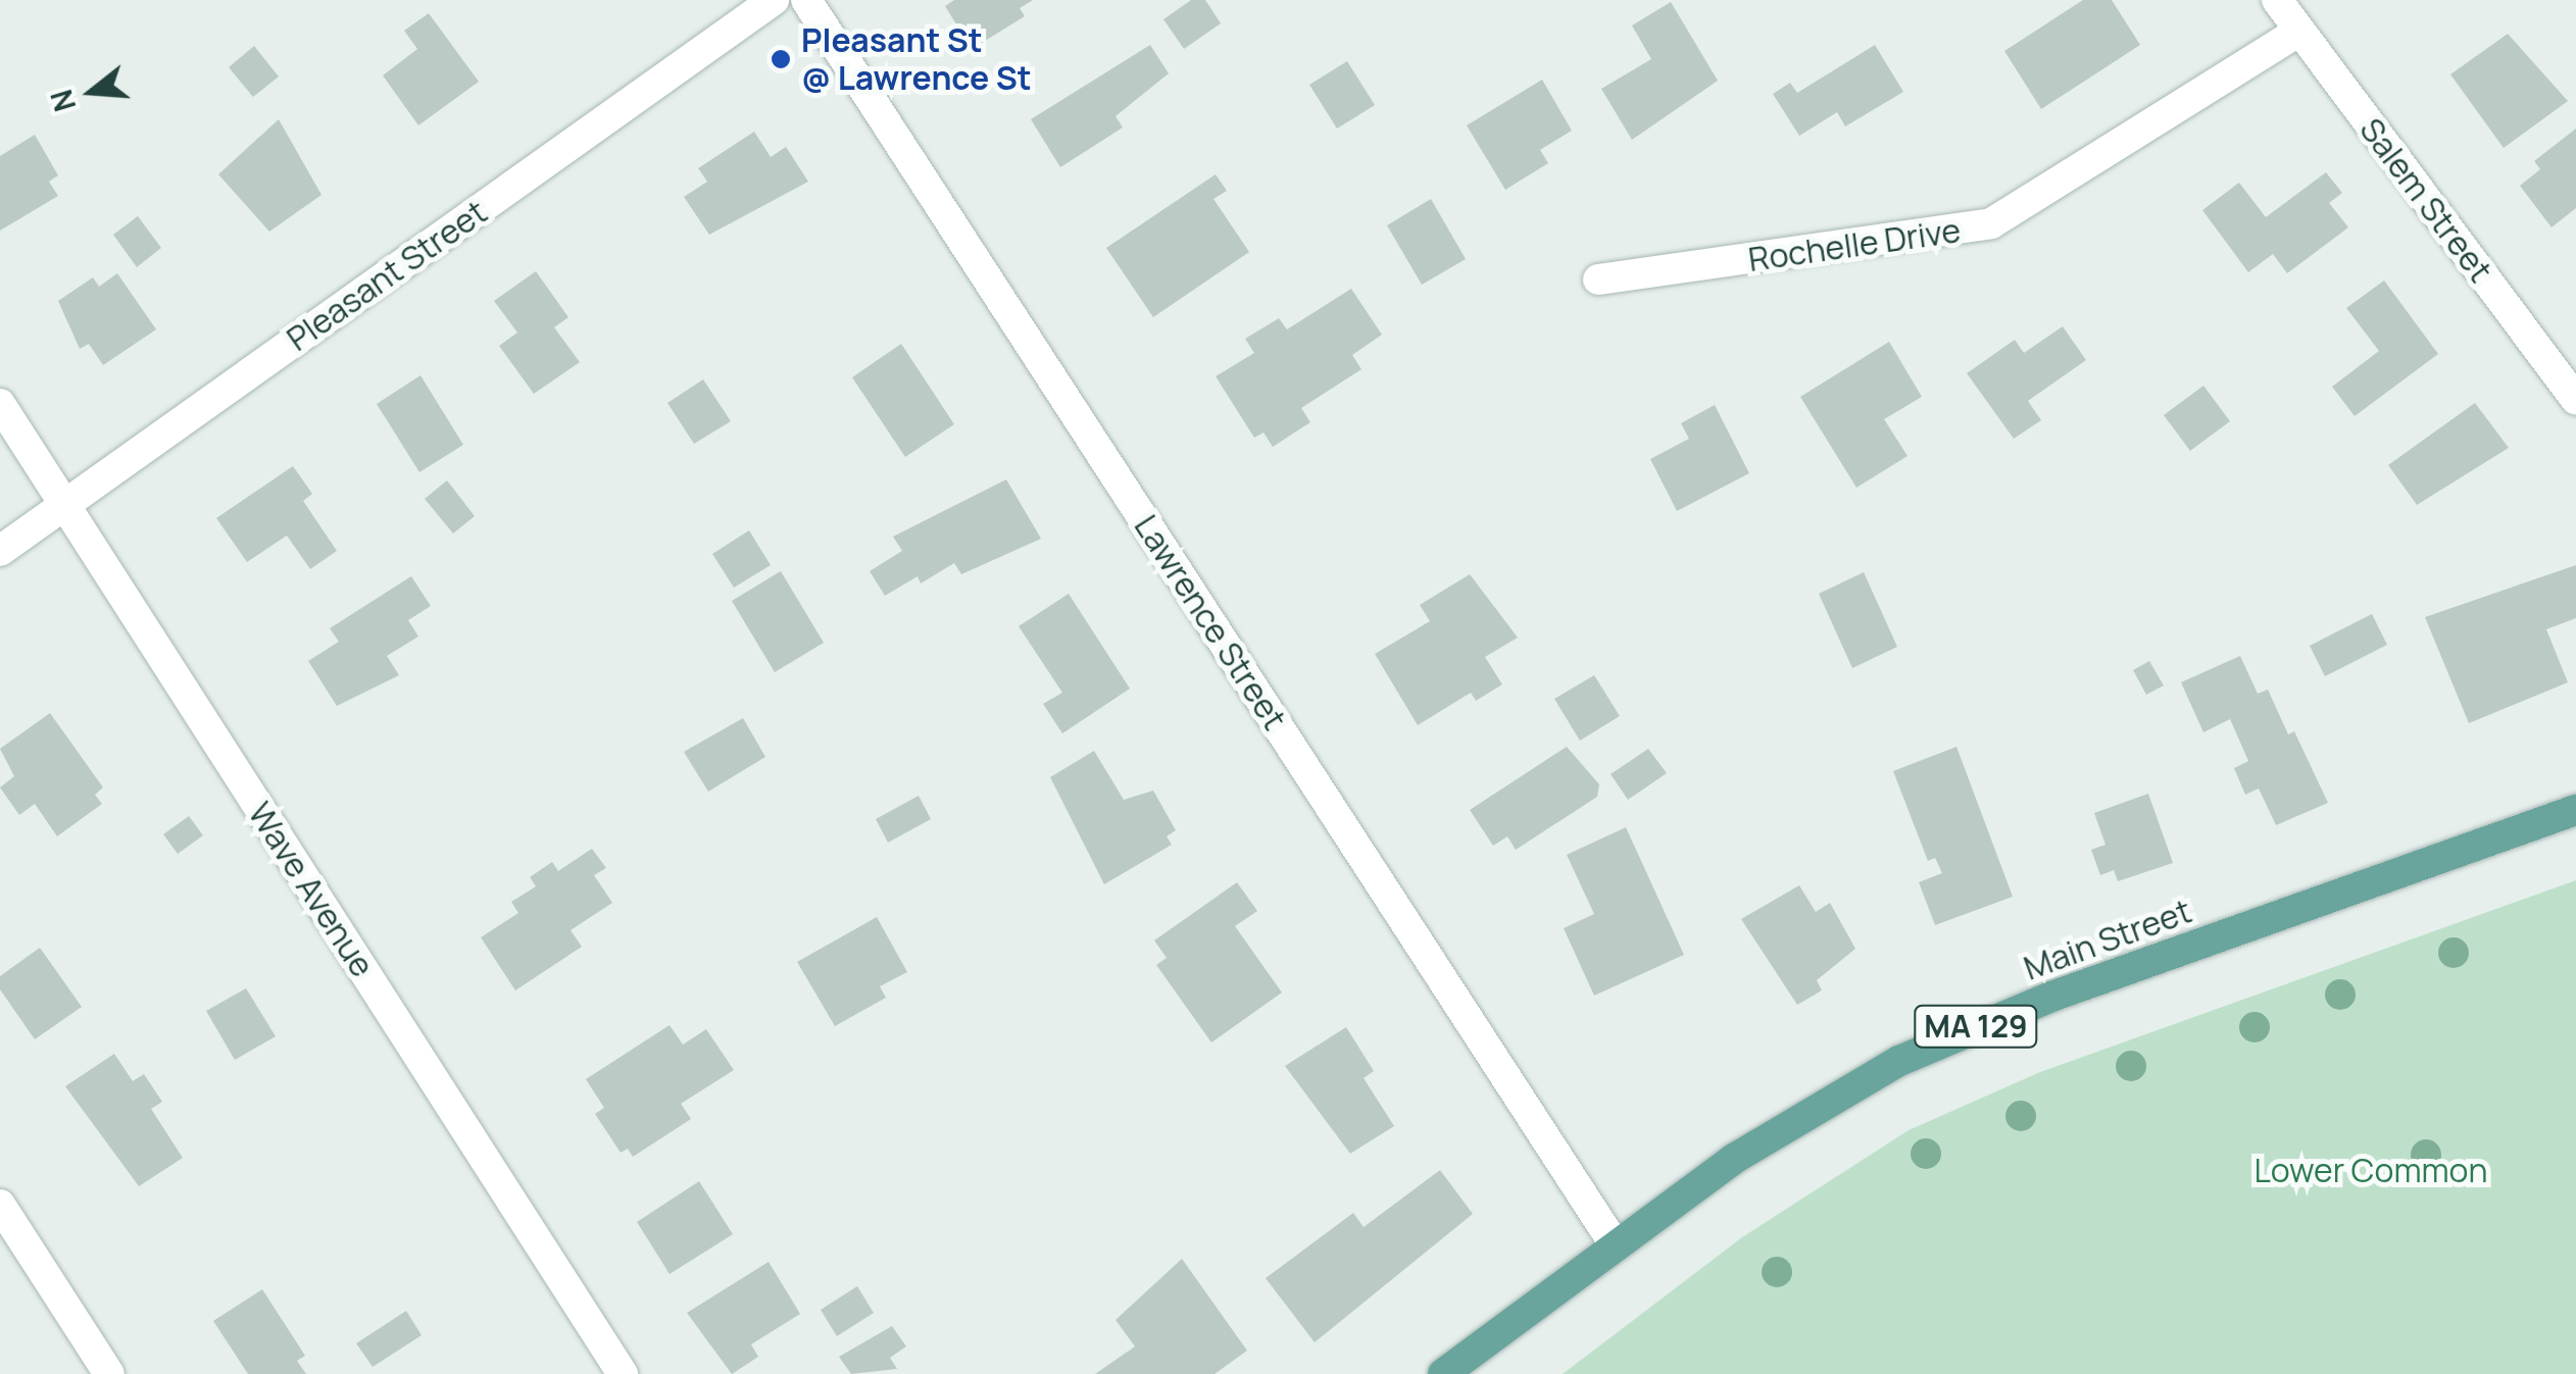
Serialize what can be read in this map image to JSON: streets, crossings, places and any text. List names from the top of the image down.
{
  "streets": {
    "main road": ["Main Street", "MA 129"],
    "street": [
      "Salem Street",
      "Rochelle Drive",
      "Pleasant Street",
      "Lawrence Street",
      "Wave Avenue"
    ]
  },
  "crossings": [
    ["Salem Street", "Rochelle Drive"],
    ["Pleasant Street", "Wave Avenue"],
    ["Lawrence Street", "Main Street"]
  ],
  "parks": ["Lower Common"],
  "places": ["Pleasant St @ Lawrence St"],
  "north": "left"
}
